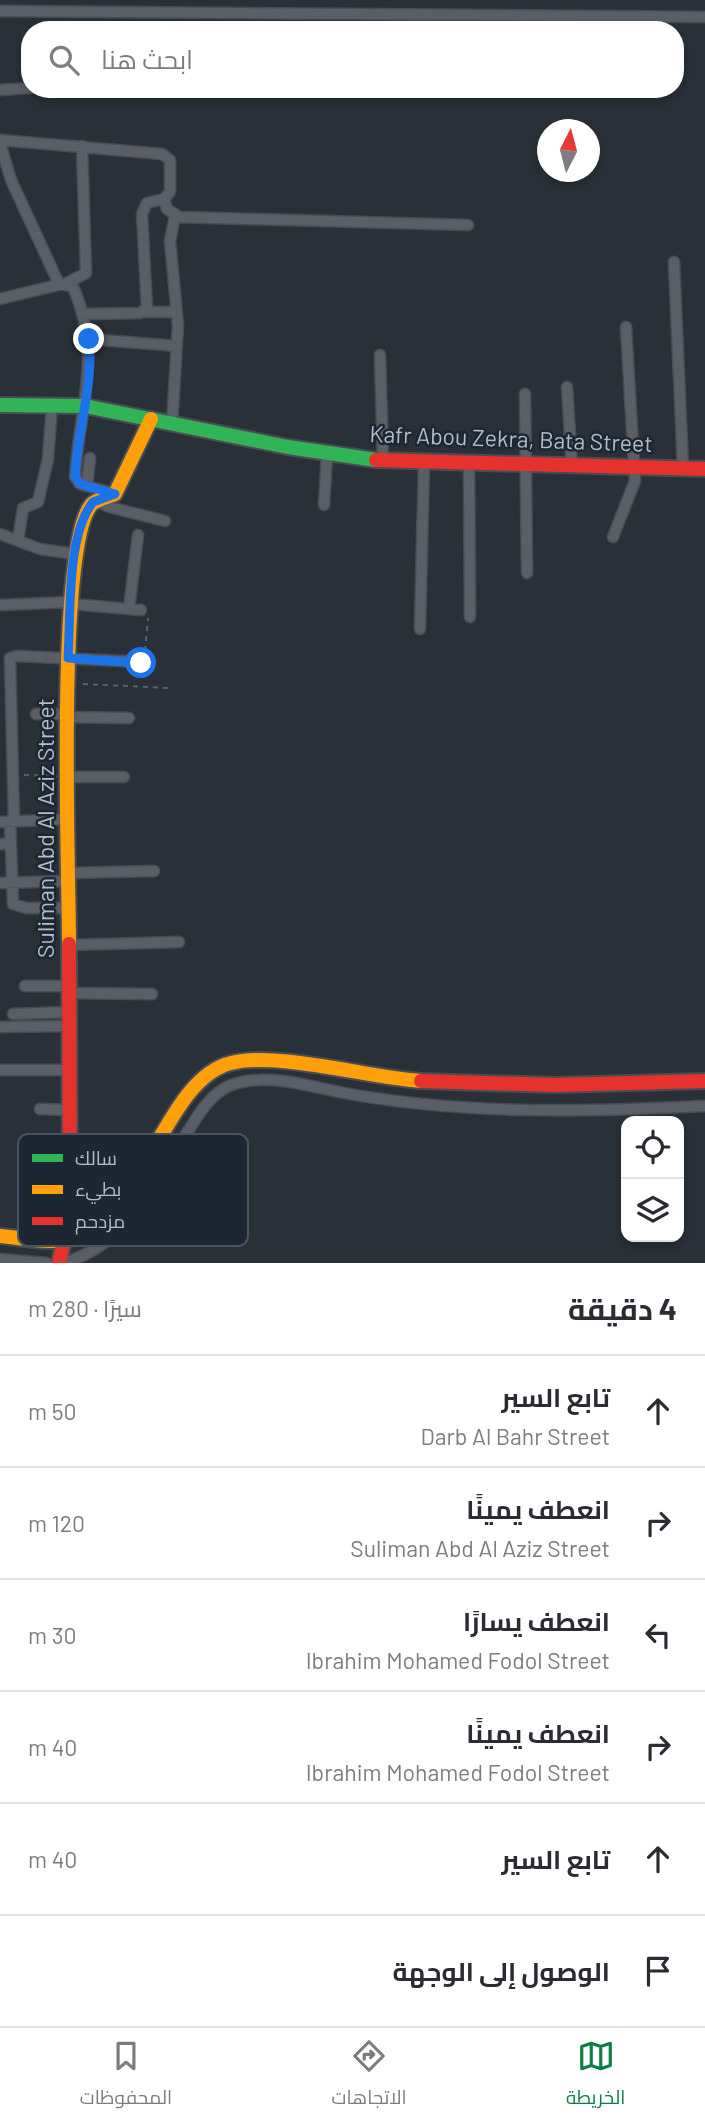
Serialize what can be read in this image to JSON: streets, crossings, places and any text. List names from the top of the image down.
{
  "streets": {
    "street": ["Kafr Abou Zekra, Bata Street", "Suliman Abd Al Aziz Street"]
  },
  "legend": ["سالك", "بطيء", "مزدحم"],
  "north": "top",
  "page": {
    "search": "ابحث هنا",
    "heading": ["4 دقيقة", "سيرًا · 280 m"],
    "list": [
      ["تابع السير", "Darb Al Bahr Street", "50 m"],
      ["انعطف يمينًا", "Suliman Abd Al Aziz Street", "120 m"],
      ["انعطف يسارًا", "Ibrahim Mohamed Fodol Street", "30 m"],
      ["انعطف يمينًا", "Ibrahim Mohamed Fodol Street", "40 m"],
      ["تابع السير", "40 m"],
      "الوصول إلى الوجهة"
    ],
    "nav": ["الخريطة", "الاتجاهات", "المحفوظات"]
  }
}
